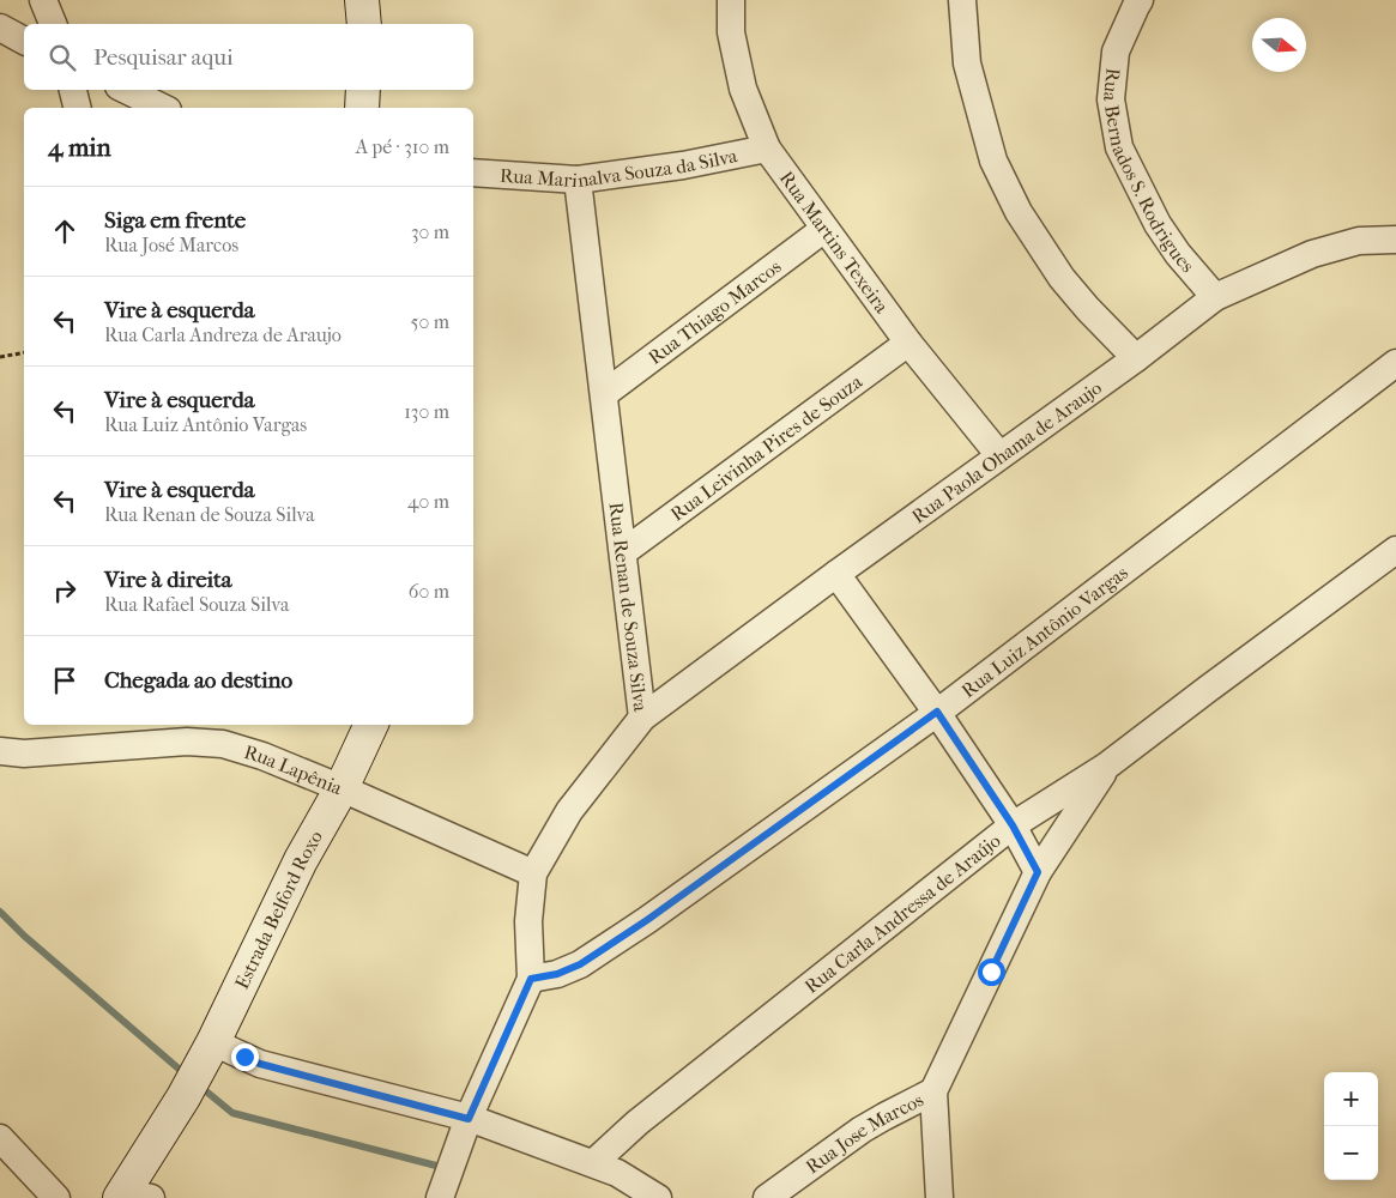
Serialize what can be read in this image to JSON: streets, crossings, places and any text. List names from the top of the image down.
{
  "streets": {
    "main road": ["Estrada Belford Roxo"],
    "street": [
      "Rua Marinalva Souza da Silva",
      "Rua Bernados S. Rodrigues",
      "Rua Martins Texeira",
      "Rua Thiago Marcos",
      "Rua Leivinha Pires de Souza",
      "Rua Paola Ohama de Araujo",
      "Rua Renan de Souza Silva",
      "Rua Luiz Antônio Vargas",
      "Rua Lapênia",
      "Rua Carla Andressa de Araújo",
      "Rua Jose Marcos"
    ]
  },
  "crossings": [
    ["Rua Marinalva Souza da Silva", "Rua Martins Texeira"],
    ["Rua Marinalva Souza da Silva", "Rua Renan de Souza Silva"],
    ["Rua Bernados S. Rodrigues", "Rua Paola Ohama de Araujo"],
    ["Rua Martins Texeira", "Rua Thiago Marcos"],
    ["Rua Martins Texeira", "Rua Leivinha Pires de Souza"],
    ["Rua Martins Texeira", "Rua Paola Ohama de Araujo"],
    ["Rua Thiago Marcos", "Rua Renan de Souza Silva"],
    ["Rua Leivinha Pires de Souza", "Rua Renan de Souza Silva"],
    ["Rua Paola Ohama de Araujo", "Rua Renan de Souza Silva"],
    ["Rua Renan de Souza Silva", "Rua Luiz Antônio Vargas"],
    ["Rua Renan de Souza Silva", "Rua Lapênia"],
    ["Rua Lapênia", "Estrada Belford Roxo"]
  ],
  "north": "right",
  "page": {
    "search": "Pesquisar aqui",
    "heading": ["4 min", "A pé · 310 m"],
    "list": [
      ["Siga em frente", "Rua José Marcos", "30 m"],
      ["Vire à esquerda", "Rua Carla Andreza de Araujo", "50 m"],
      ["Vire à esquerda", "Rua Luiz Antônio Vargas", "130 m"],
      ["Vire à esquerda", "Rua Renan de Souza Silva", "40 m"],
      ["Vire à direita", "Rua Rafael Souza Silva", "60 m"],
      "Chegada ao destino"
    ],
    "map_buttons": ["+", "−"]
  }
}
